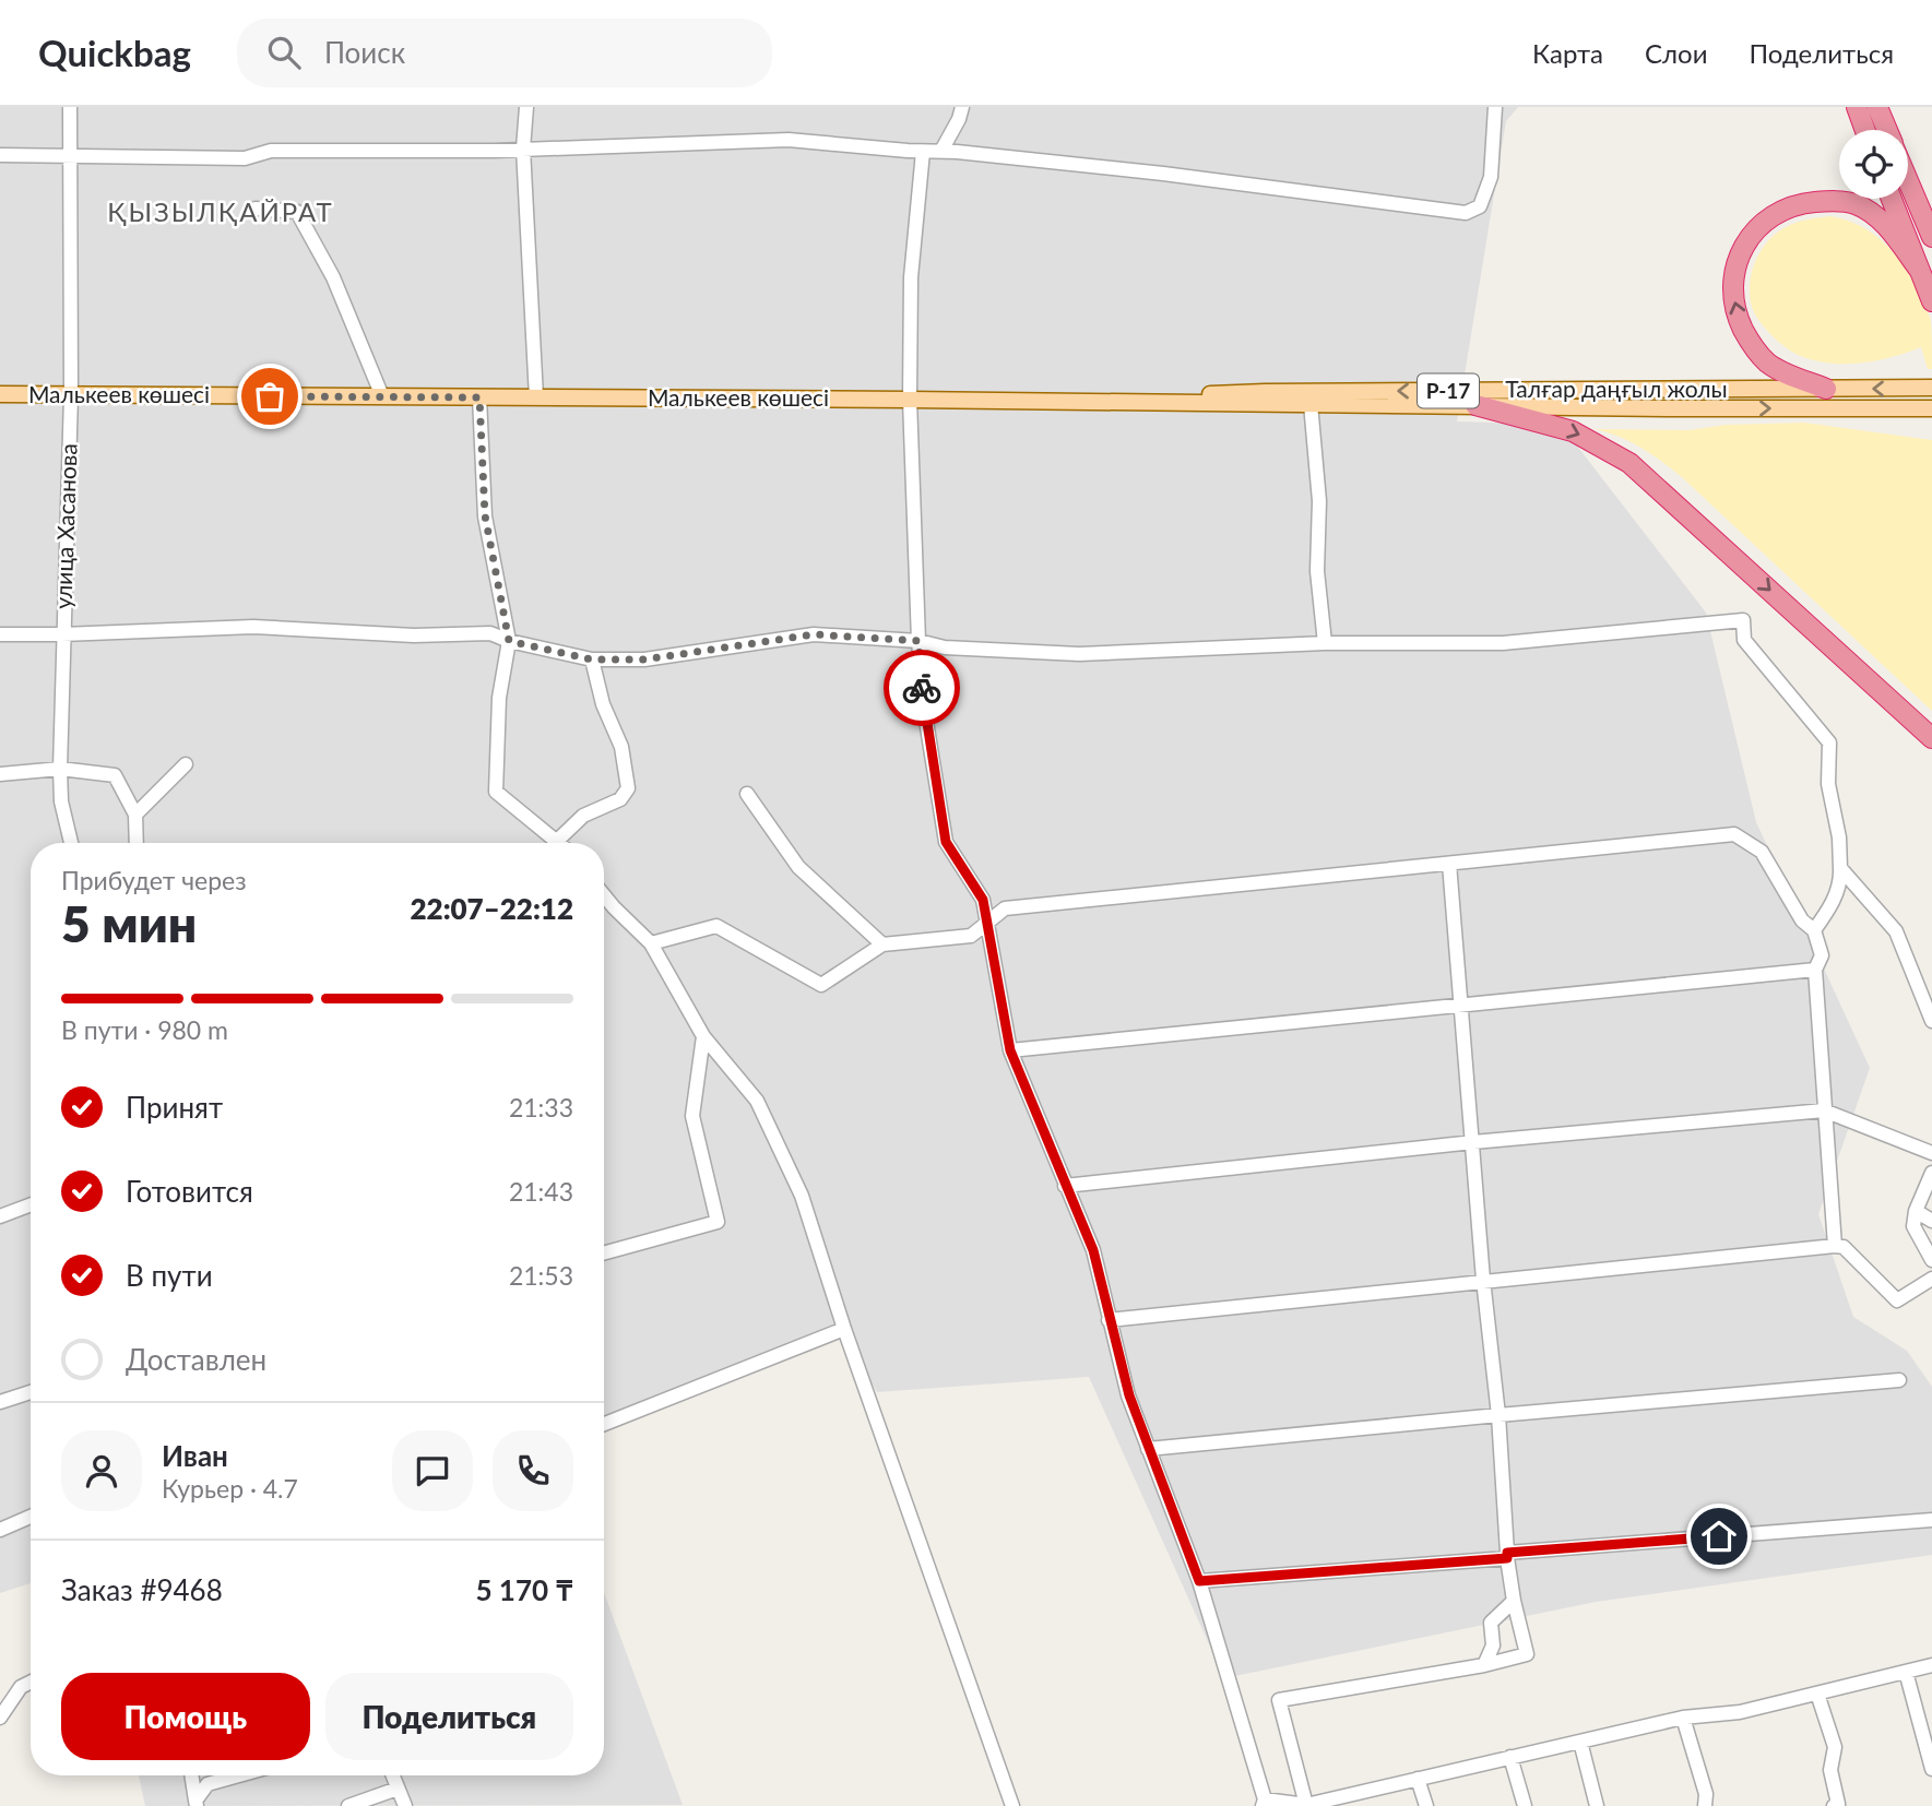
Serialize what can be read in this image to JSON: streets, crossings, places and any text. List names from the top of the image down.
{
  "streets": {
    "main road": ["Талғар даңғыл жолы", "P-17", "Малькеев көшесі"],
    "street": ["улица Хасанова"]
  },
  "crossings": [
    ["Талғар даңғыл жолы", "Малькеев көшесі"],
    ["Малькеев көшесі", "улица Хасанова"]
  ],
  "districts": ["ҚЫЗЫЛҚАЙРАТ"],
  "page": {
    "header": "Quickbag",
    "search": "Поиск",
    "nav": ["Карта", "Слои", "Поделиться"],
    "heading": ["5 мин", "Прибудет через", "22:07–22:12"],
    "panel": [
      "Иван",
      "Курьер · 4.7",
      "Заказ #9468",
      "5 170 ₸"
    ],
    "bar": "В пути · 980 m",
    "list": [
      ["Принят", "21:33"],
      ["Готовится", "21:43"],
      ["В пути", "21:53"],
      "Доставлен"
    ],
    "buttons": ["Помощь", "Поделиться"]
  }
}
